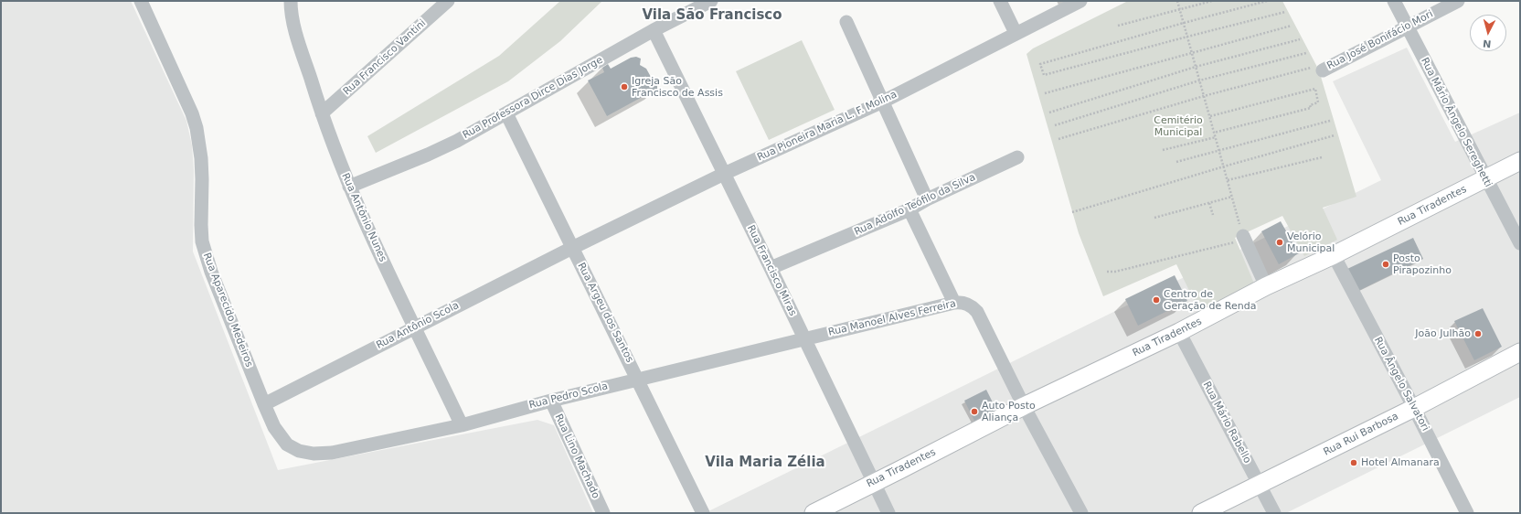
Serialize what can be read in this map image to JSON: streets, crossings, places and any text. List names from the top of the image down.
{
  "streets": {
    "main road": ["Rua Tiradentes", "Rua Rui Barbosa"],
    "street": [
      "Rua José Bonifácio Mori",
      "Rua Francisco Vantini",
      "Rua Professora Dirce Dias Jorge",
      "Rua Mário Ângelo Sereghetti",
      "Rua Pioneira Maria L. F. Molina",
      "Rua Adolfo Teófilo da Silva",
      "Rua Antônio Nunes",
      "Rua Francisco Miras",
      "Rua Aparecido Medeiros",
      "Rua Argeu dos Santos",
      "Rua Manoel Alves Ferreira",
      "Rua Antônio Scola",
      "Rua Ângelo Salvatori",
      "Rua Pedro Scola",
      "Rua Mário Rabello",
      "Rua Lino Machado"
    ]
  },
  "crossings": [
    ["Rua José Bonifácio Mori", "Rua Mário Ângelo Sereghetti"],
    ["Rua Francisco Vantini", "Rua Antônio Nunes"],
    ["Rua Professora Dirce Dias Jorge", "Rua Antônio Nunes"],
    ["Rua Professora Dirce Dias Jorge", "Rua Francisco Miras"],
    ["Rua Professora Dirce Dias Jorge", "Rua Argeu dos Santos"],
    ["Rua Mário Ângelo Sereghetti", "Rua Tiradentes"],
    ["Rua Pioneira Maria L. F. Molina", "Rua Francisco Miras"],
    ["Rua Pioneira Maria L. F. Molina", "Rua Argeu dos Santos"],
    ["Rua Pioneira Maria L. F. Molina", "Rua Antônio Scola"],
    ["Rua Adolfo Teófilo da Silva", "Rua Francisco Miras"],
    ["Rua Tiradentes", "Rua Francisco Miras"],
    ["Rua Tiradentes", "Rua Manoel Alves Ferreira"],
    ["Rua Tiradentes", "Rua Ângelo Salvatori"],
    ["Rua Tiradentes", "Rua Mário Rabello"],
    ["Rua Antônio Nunes", "Rua Antônio Scola"],
    ["Rua Antônio Nunes", "Rua Pedro Scola"],
    ["Rua Francisco Miras", "Rua Manoel Alves Ferreira"],
    ["Rua Francisco Miras", "Rua Pedro Scola"],
    ["Rua Aparecido Medeiros", "Rua Antônio Scola"],
    ["Rua Aparecido Medeiros", "Rua Pedro Scola"],
    ["Rua Argeu dos Santos", "Rua Antônio Scola"],
    ["Rua Argeu dos Santos", "Rua Pedro Scola"],
    ["Rua Manoel Alves Ferreira", "Rua Pedro Scola"],
    ["Rua Ângelo Salvatori", "Rua Rui Barbosa"],
    ["Rua Pedro Scola", "Rua Lino Machado"],
    ["Rua Mário Rabello", "Rua Rui Barbosa"]
  ],
  "districts": ["Vila São Francisco", "Vila Maria Zélia"],
  "parks": ["Cemitério Municipal"],
  "places": [
    "Igreja São Francisco de Assis",
    "Velório Municipal",
    "Posto Pirapozinho",
    "Centro de Geração de Renda",
    "João Julhão",
    "Auto Posto Aliança",
    "Hotel Almanara"
  ],
  "north": "bottom"
}
